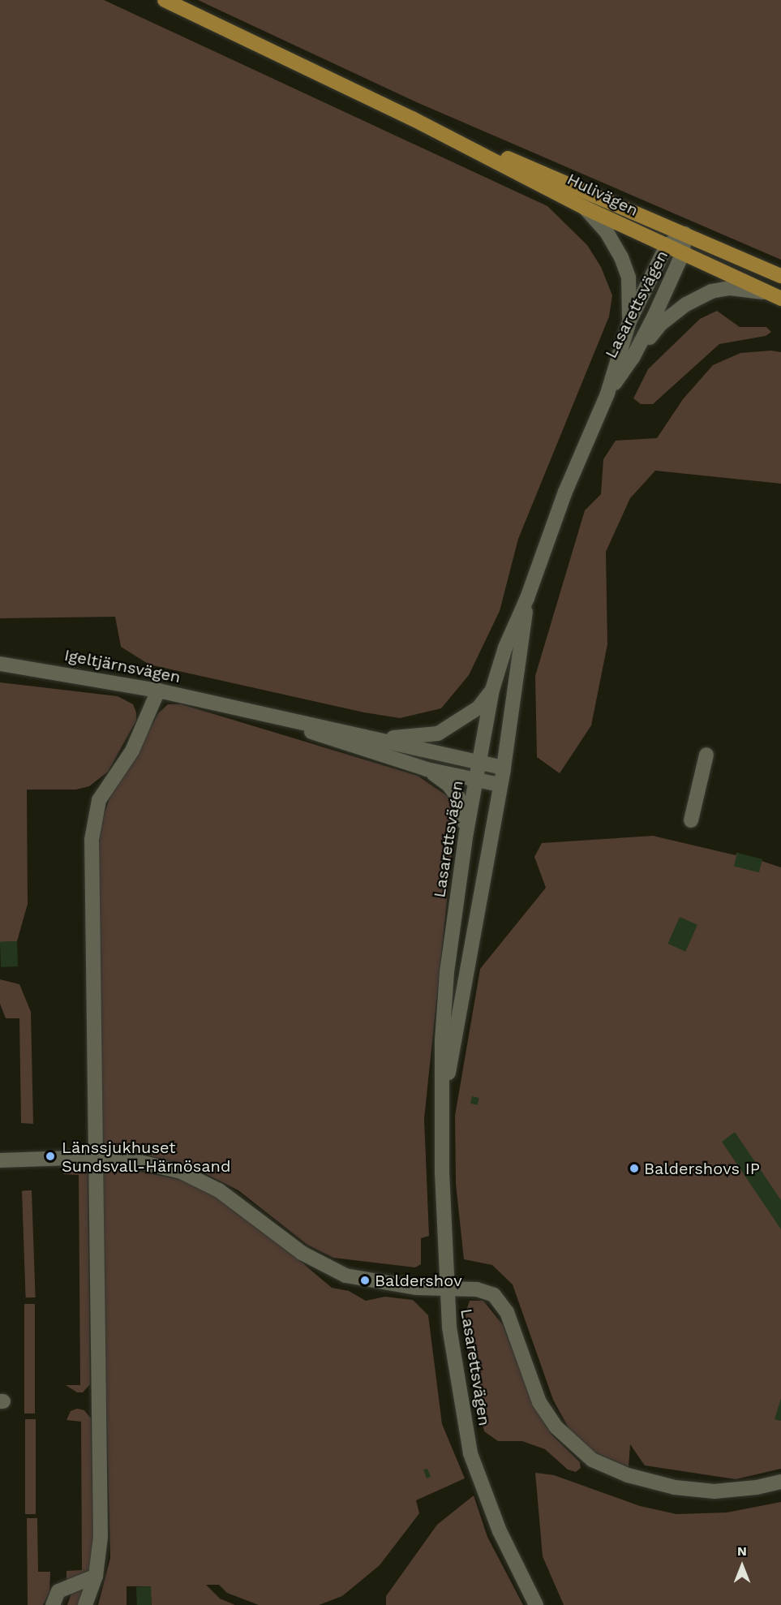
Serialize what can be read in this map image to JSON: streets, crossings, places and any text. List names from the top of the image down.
{
  "streets": {
    "main road": ["Hulivägen"],
    "street": ["Lasarettsvägen", "Igeltjärnsvägen"]
  },
  "crossings": [
    ["Hulivägen", "Lasarettsvägen"],
    ["Lasarettsvägen", "Igeltjärnsvägen"]
  ],
  "places": ["Länssjukhuset Sundsvall-Härnösand", "Baldershovs IP", "Baldershov"],
  "north": "top"
}
